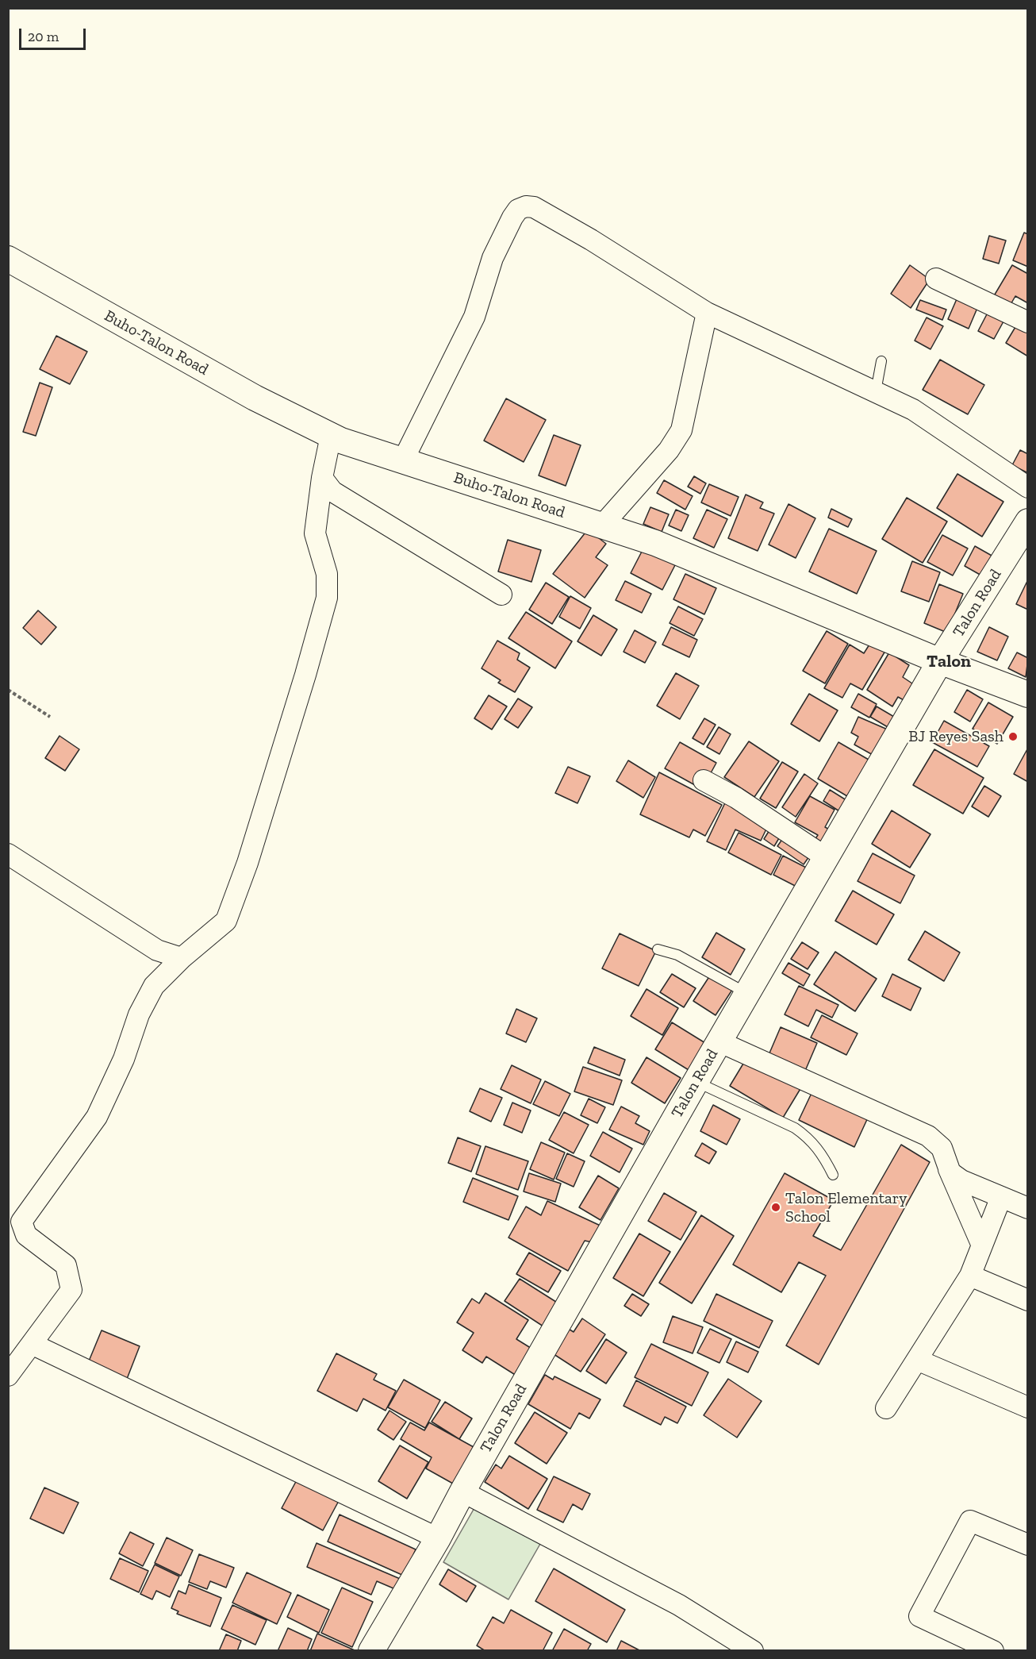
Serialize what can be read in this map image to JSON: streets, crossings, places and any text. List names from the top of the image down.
{
  "streets": {
    "street": ["Buho-Talon Road", "Talon Road"]
  },
  "crossings": [
    ["Buho-Talon Road", "Talon Road"]
  ],
  "districts": ["Talon"],
  "places": ["BJ Reyes Sash", "Talon Elementary School"],
  "scale_bar": "20 m"
}
